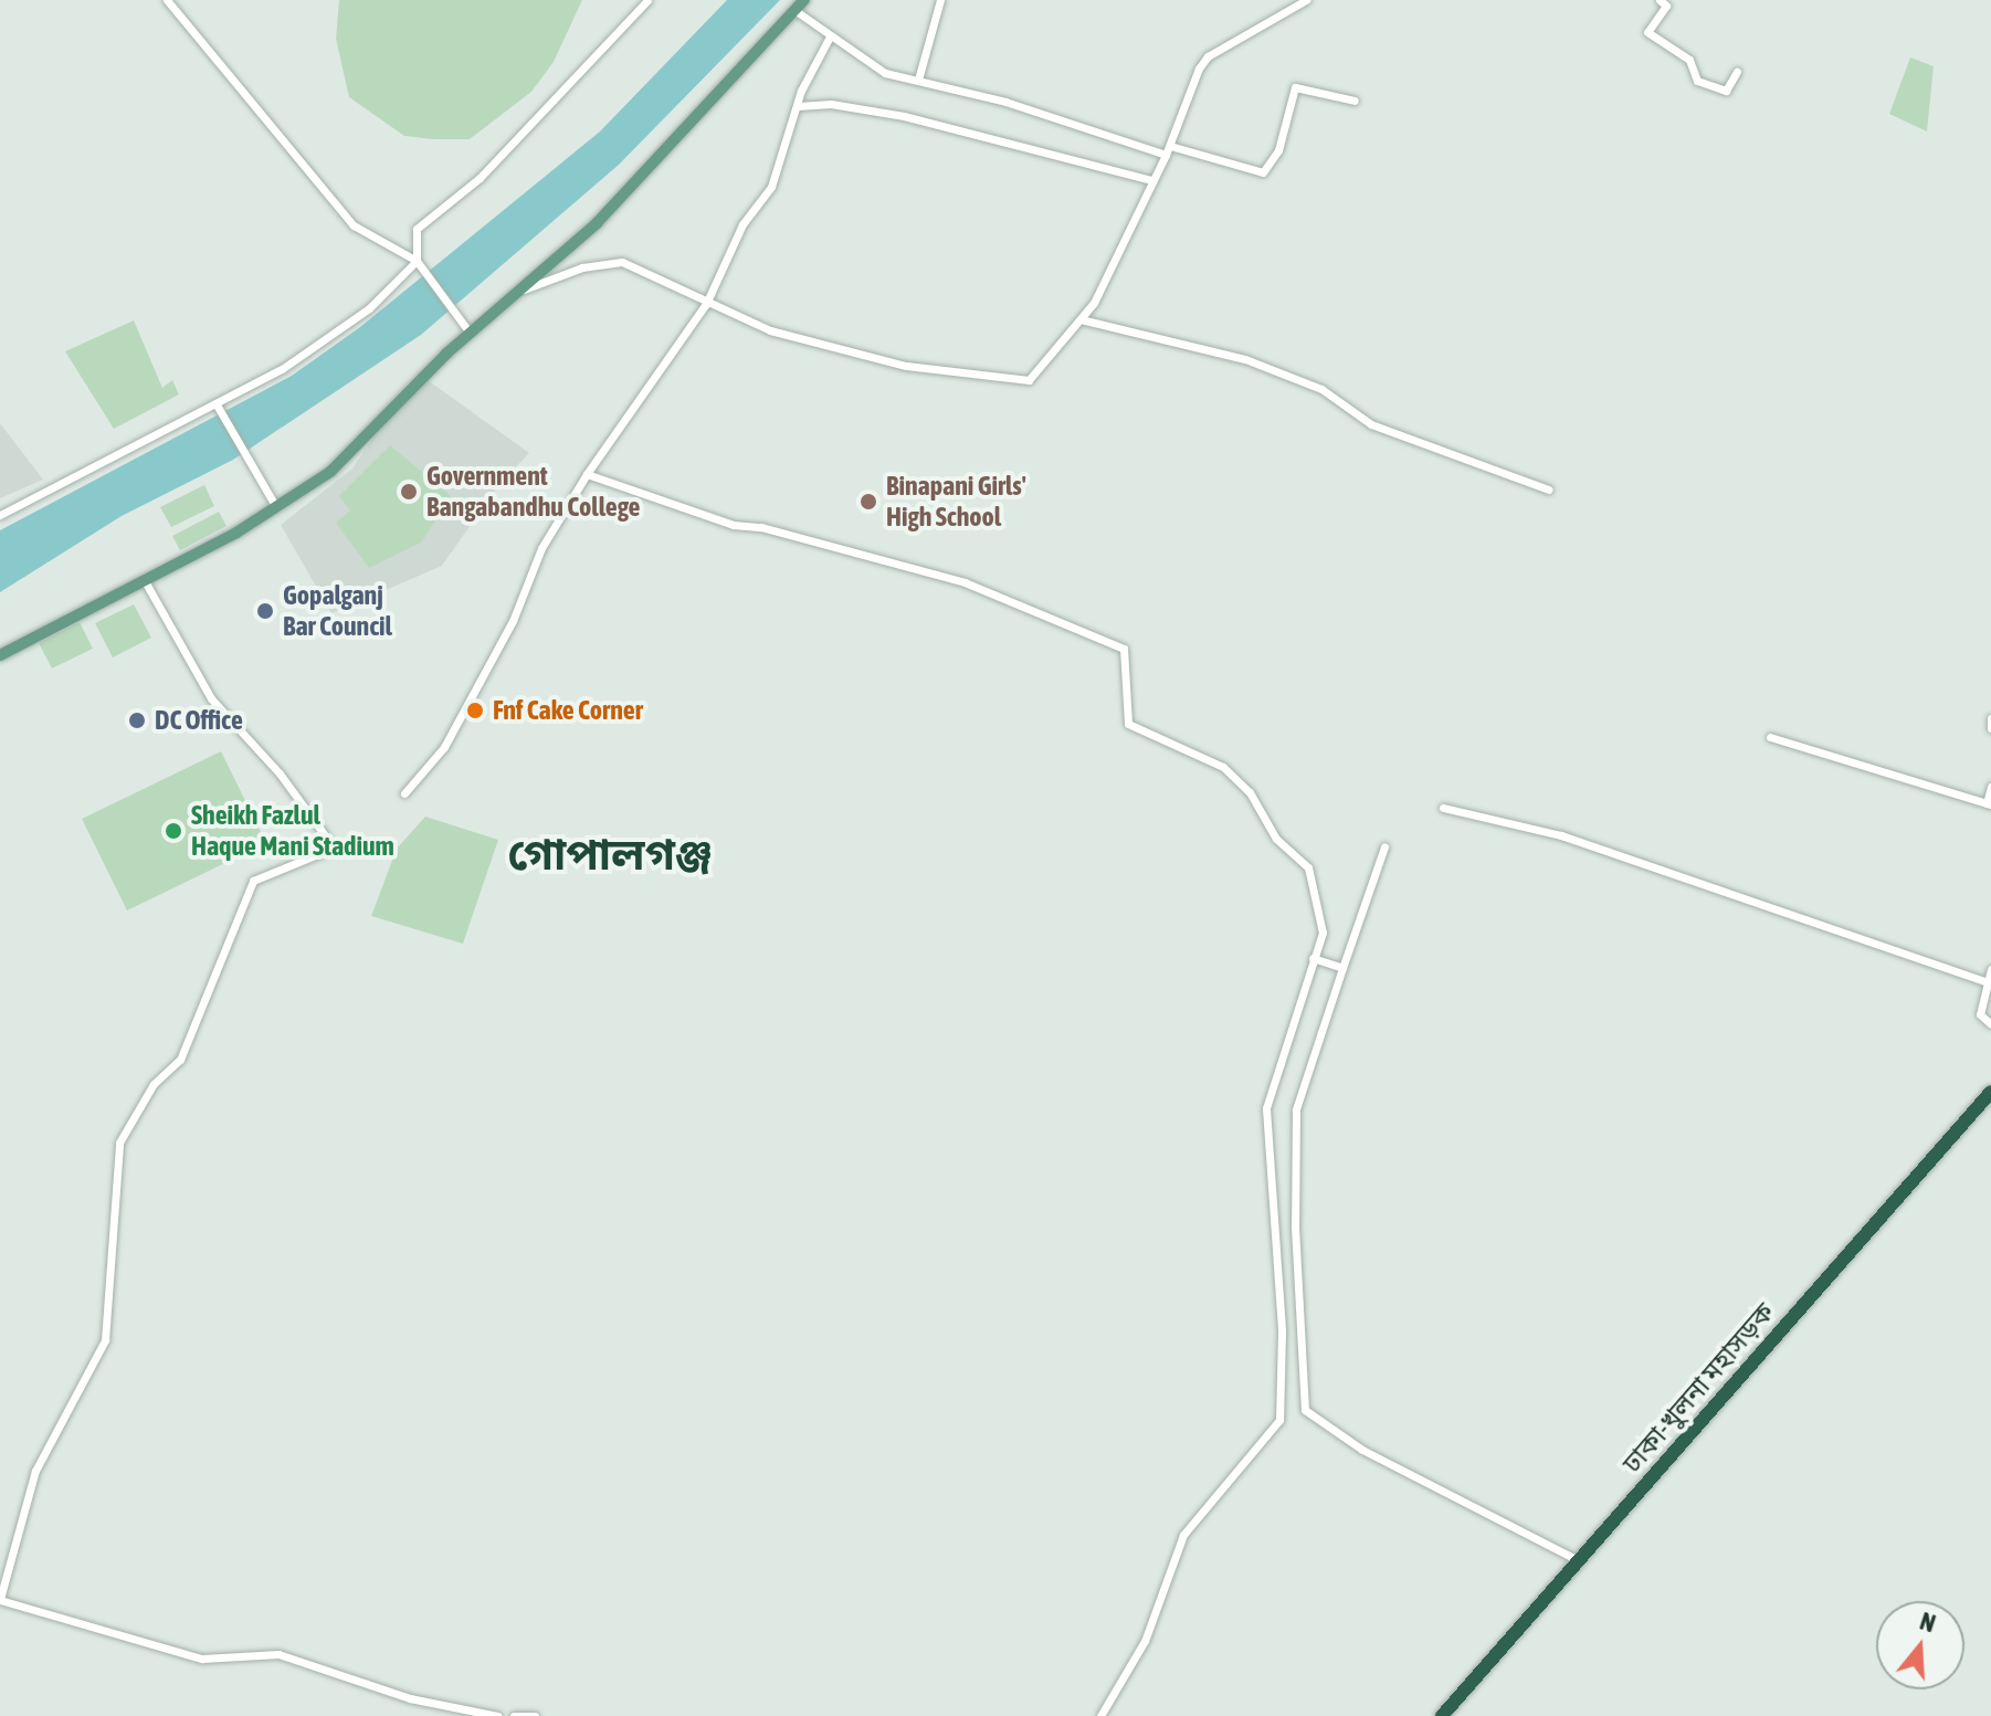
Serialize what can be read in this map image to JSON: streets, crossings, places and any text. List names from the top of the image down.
{
  "streets": {
    "highway": ["ঢাকা-খুলনা মহাসড়ক"]
  },
  "districts": ["গোপালগঞ্জ"],
  "places": [
    "Government Bangabandhu College",
    "Binapani Girls' High School",
    "Gopalganj Bar Council",
    "Fnf Cake Corner",
    "DC Office",
    "Sheikh Fazlul Haque Mani Stadium"
  ],
  "north": "top"
}
